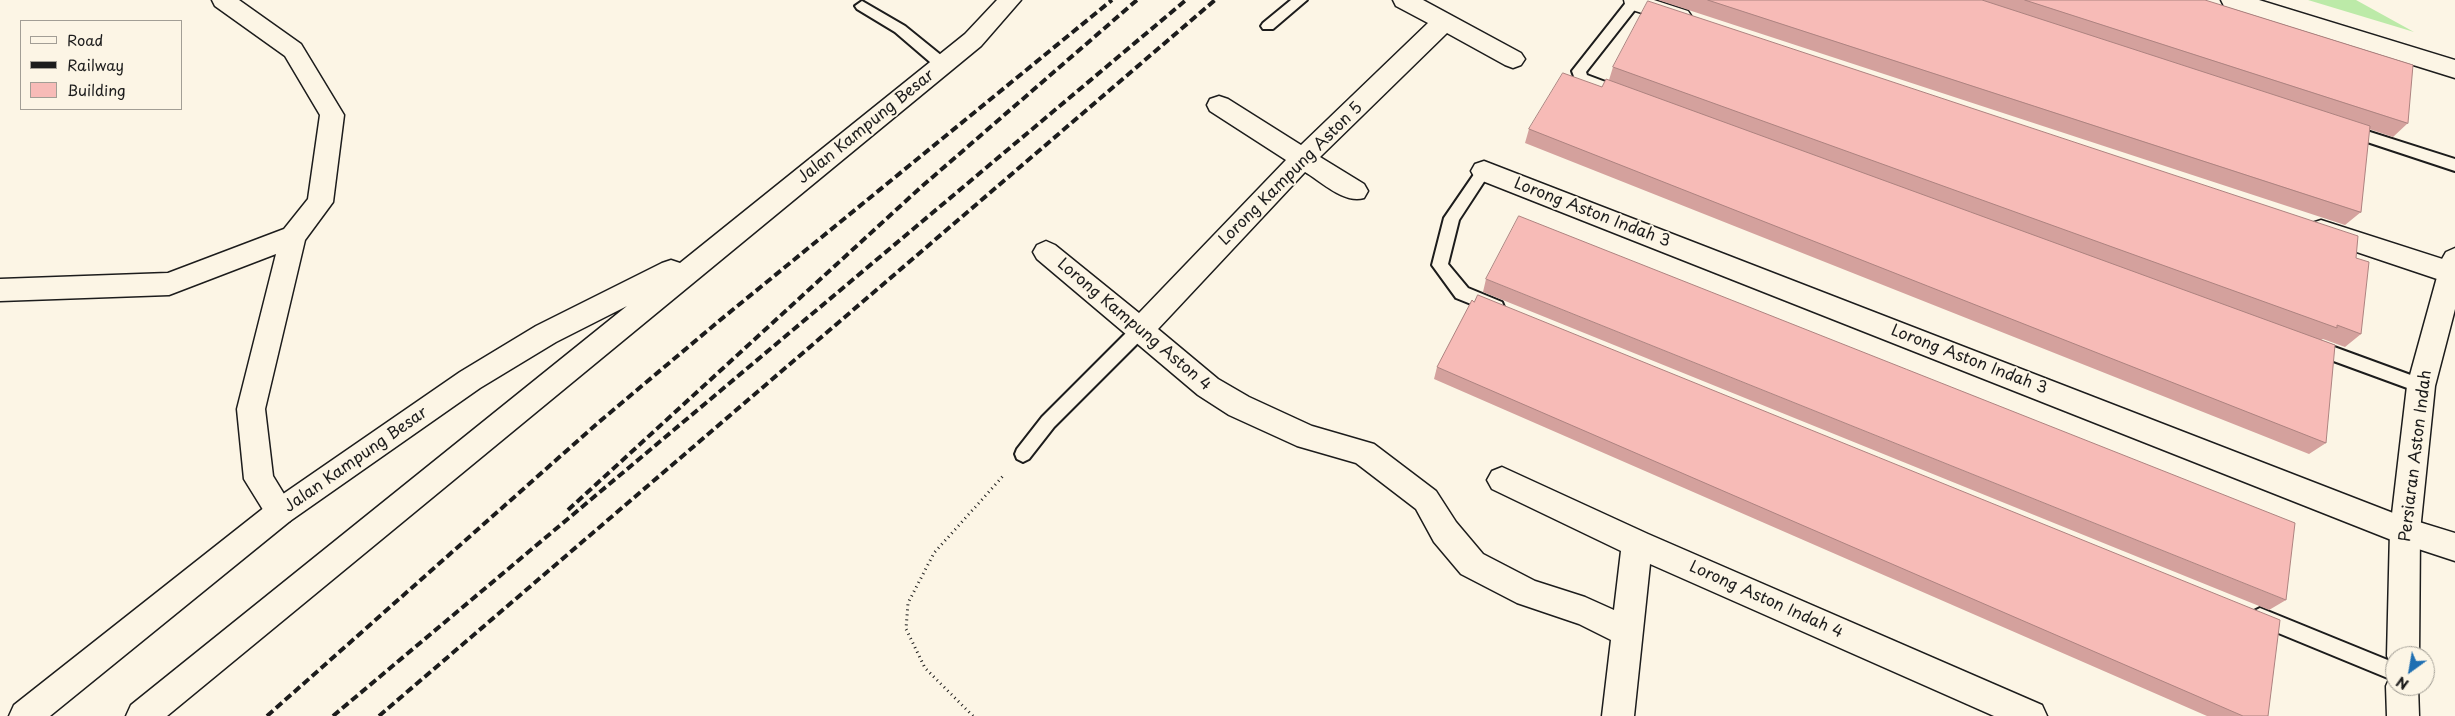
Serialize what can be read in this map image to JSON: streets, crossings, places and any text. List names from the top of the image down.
{
  "streets": {
    "street": [
      "Jalan Kampung Besar",
      "Lorong Kampung Aston 5",
      "Lorong Aston Indah 3",
      "Lorong Kampung Aston 4",
      "Persiaran Aston Indah",
      "Lorong Aston Indah 4"
    ]
  },
  "crossings": [
    ["Lorong Kampung Aston 5", "Lorong Kampung Aston 4"],
    ["Lorong Aston Indah 3", "Persiaran Aston Indah"]
  ],
  "legend": ["Road", "Railway", "Building"],
  "north": "bottom left"
}
